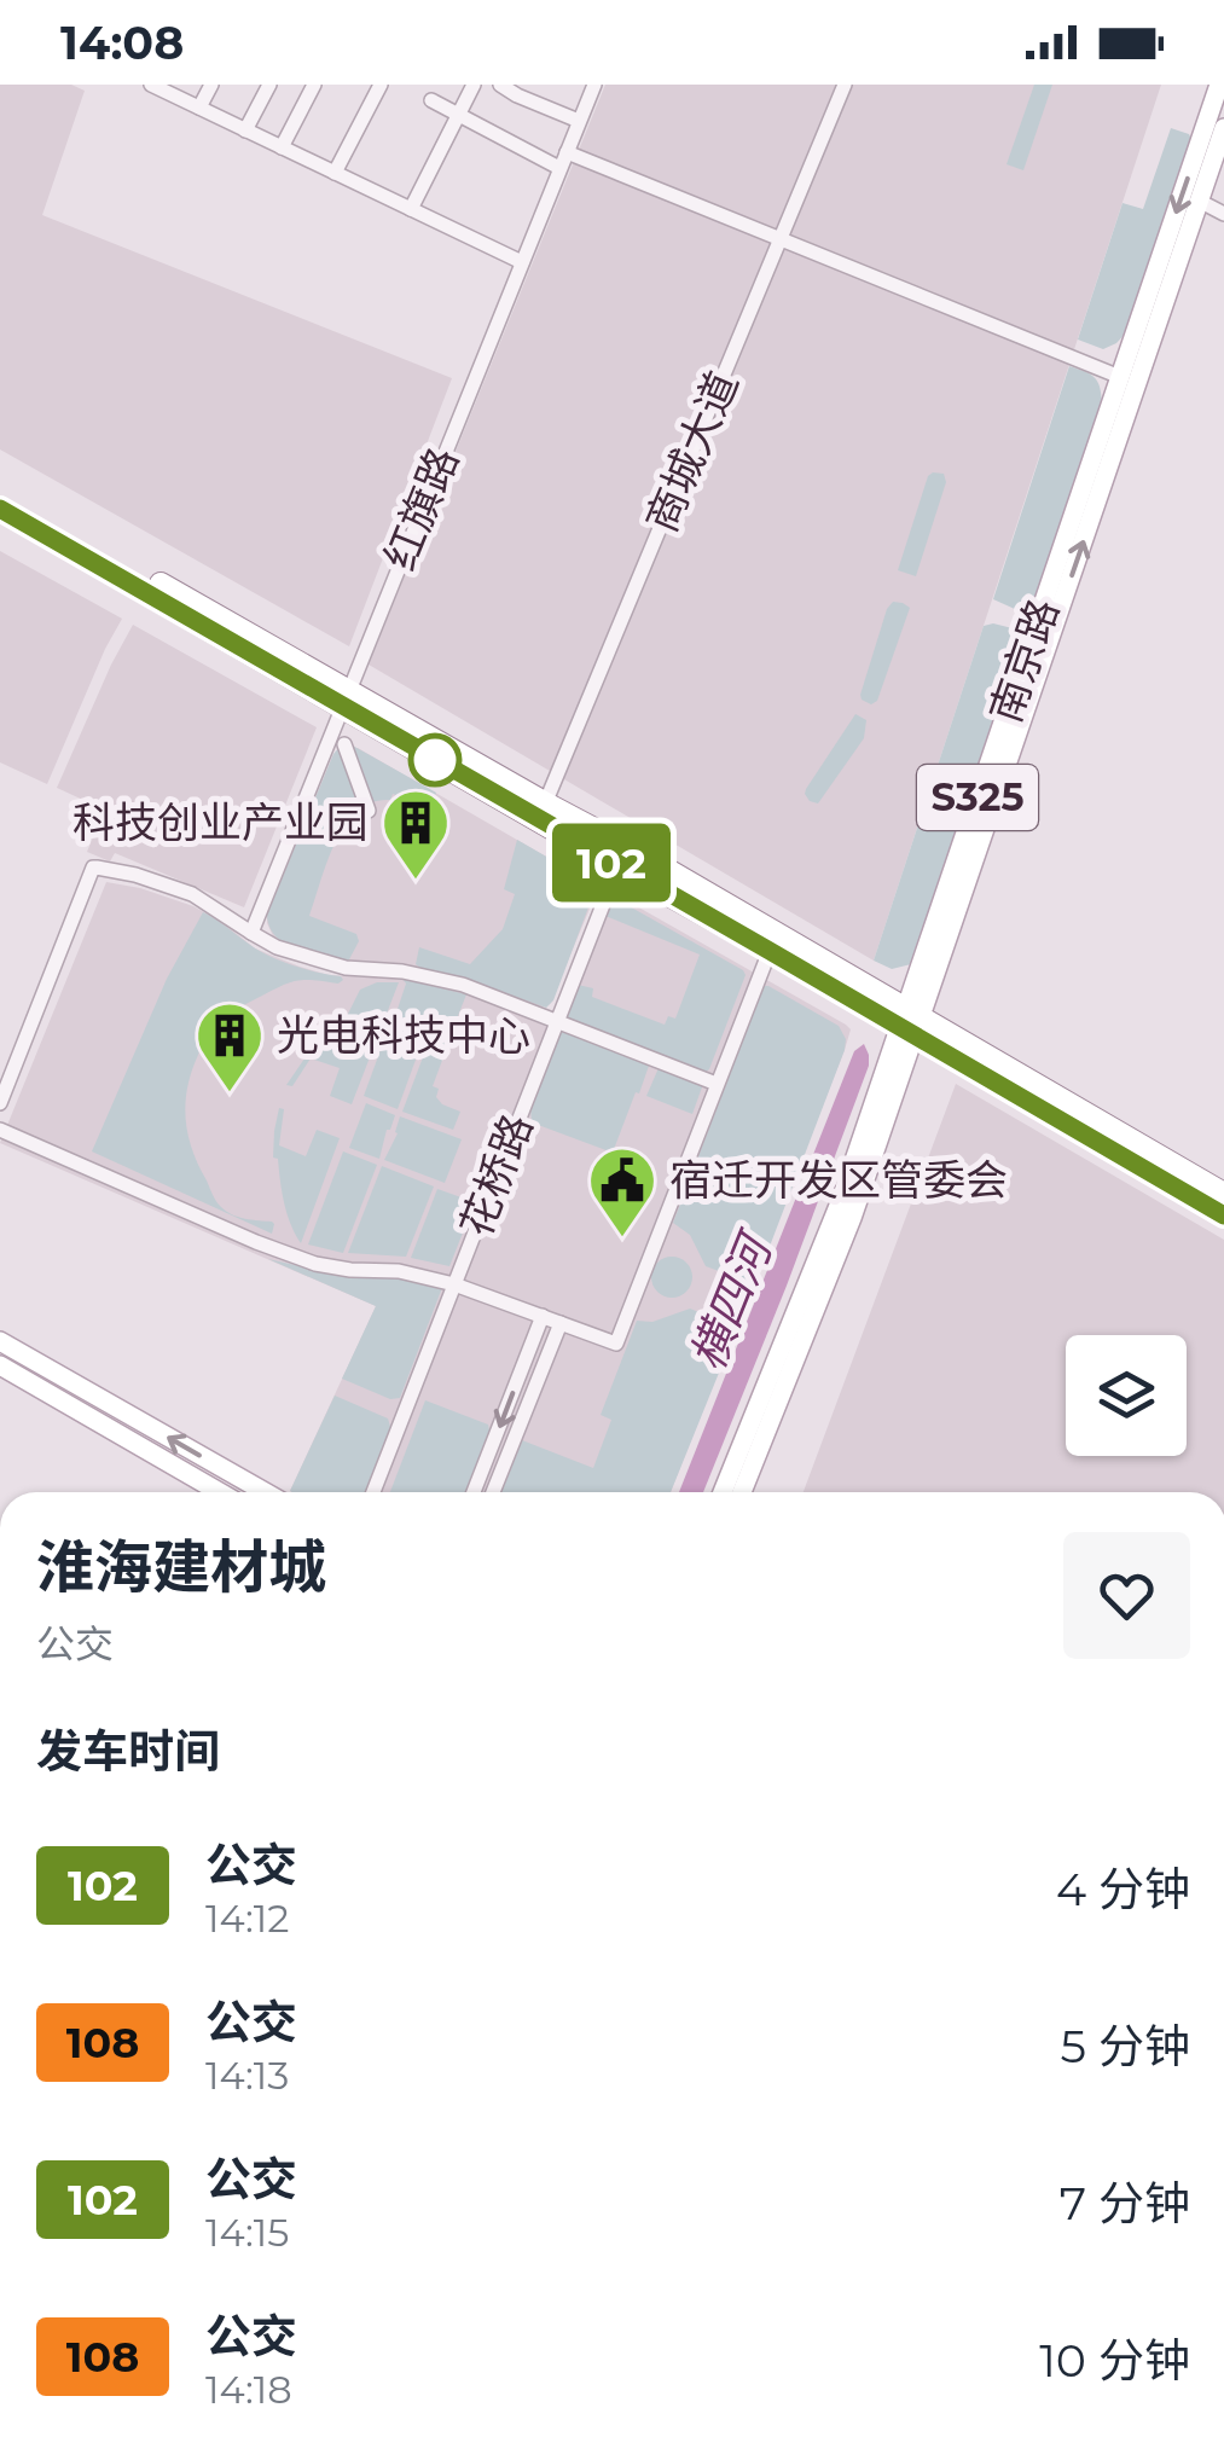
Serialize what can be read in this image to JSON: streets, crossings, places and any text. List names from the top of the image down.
{
  "streets": {
    "main road": ["南京路", "S325"],
    "street": ["商城大道", "红旗路", "花桥路"]
  },
  "water": ["横四河"],
  "places": {
    "building": ["科技创业产业园", "光电科技中心"],
    "public building": ["宿迁开发区管委会"]
  },
  "lines": ["bus line 102"],
  "page": {
    "status": "14:08",
    "on_map": "102",
    "heading": [
      ["淮海建材城", "公交"],
      "发车时间"
    ],
    "list": [
      {
        "mark": "102",
        "name": "公交",
        "note": "14:12",
        "value": "4 分钟"
      },
      {
        "mark": "108",
        "name": "公交",
        "note": "14:13",
        "value": "5 分钟"
      },
      {
        "mark": "102",
        "name": "公交",
        "note": "14:15",
        "value": "7 分钟"
      },
      {
        "mark": "108",
        "name": "公交",
        "note": "14:18",
        "value": "10 分钟"
      }
    ]
  }
}
